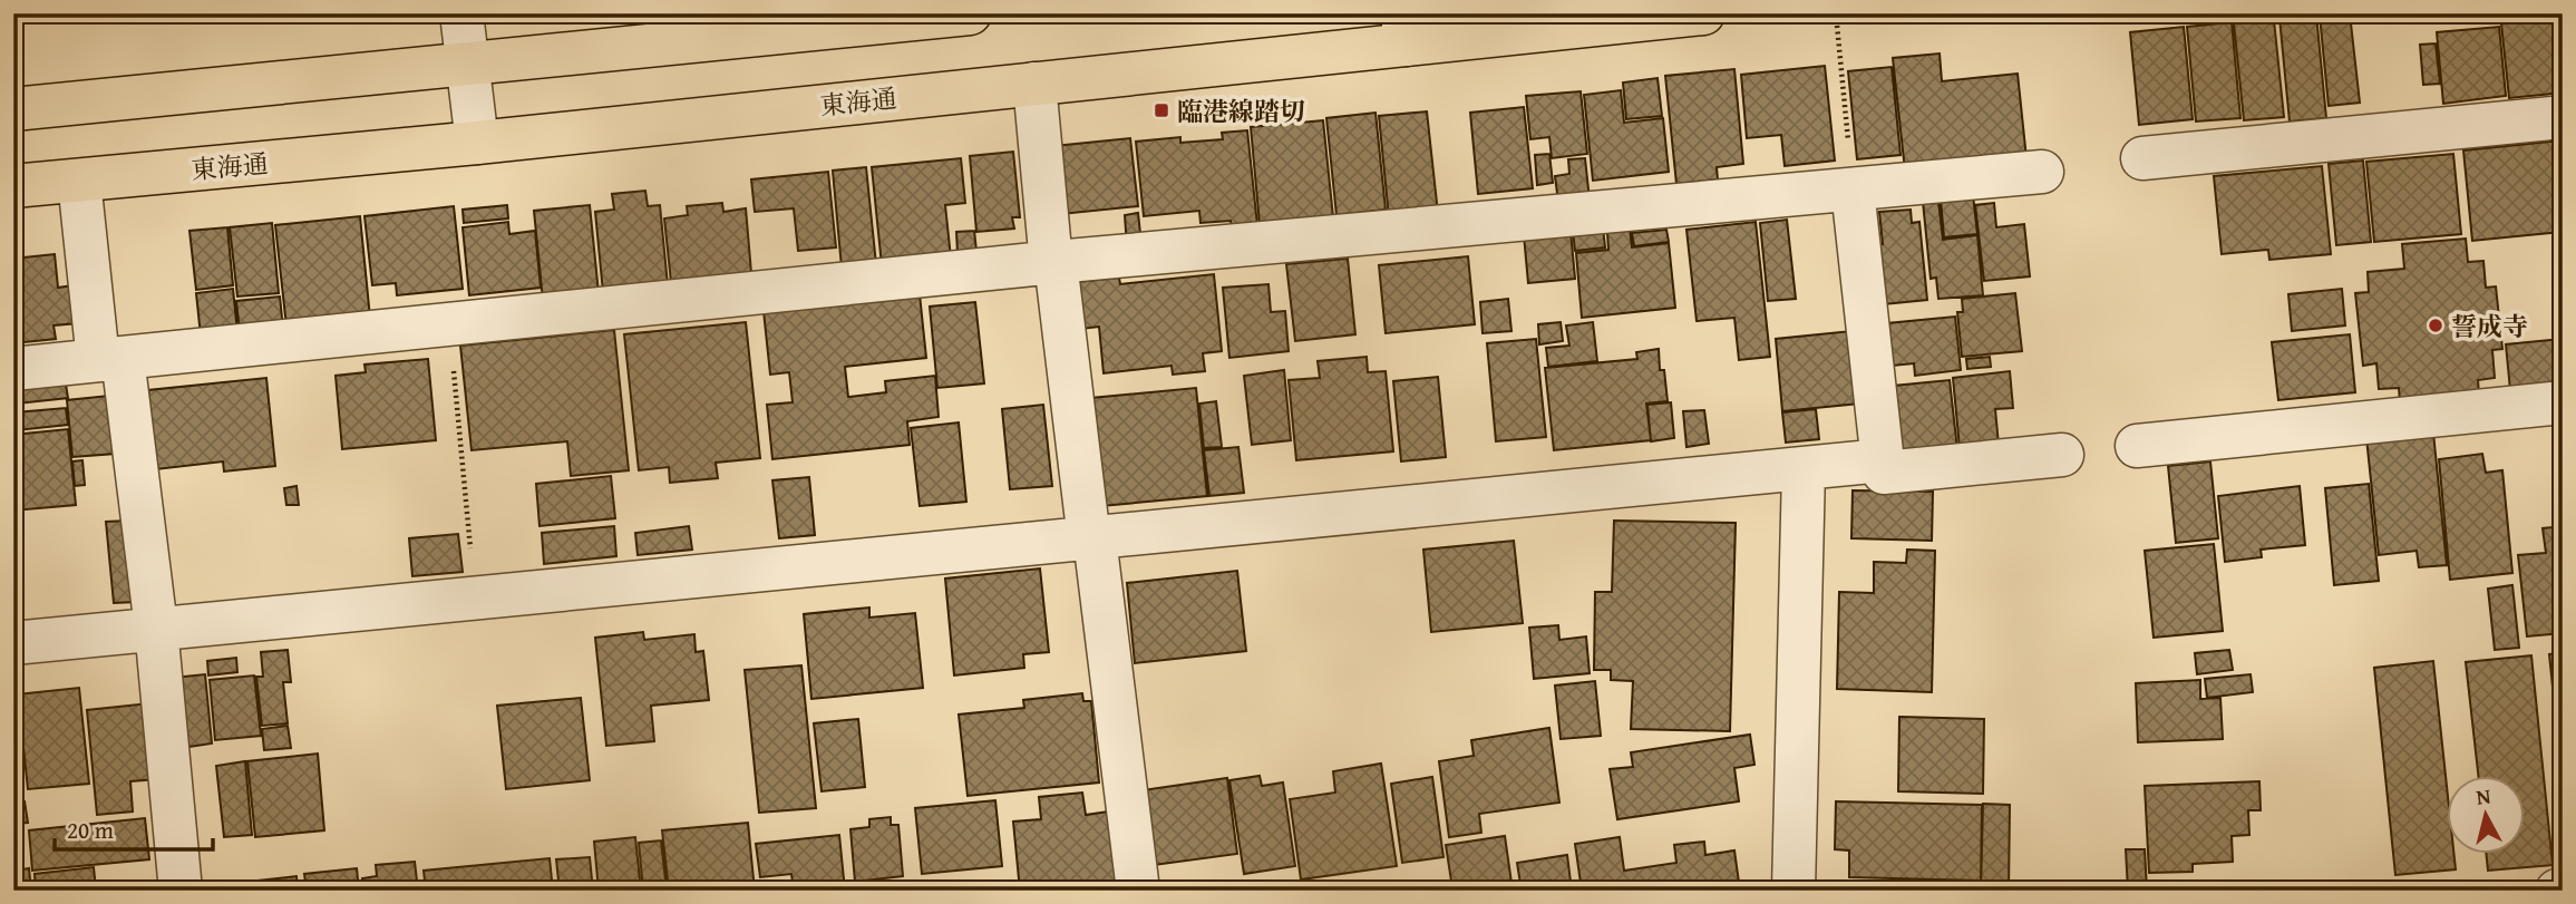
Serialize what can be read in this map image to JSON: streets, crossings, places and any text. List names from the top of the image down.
{
  "streets": {
    "main road": ["東海通"]
  },
  "places": {
    "transit": ["臨港線踏切"],
    "other": ["誓成寺"]
  },
  "scale_bar": "20 m",
  "north": "top"
}
